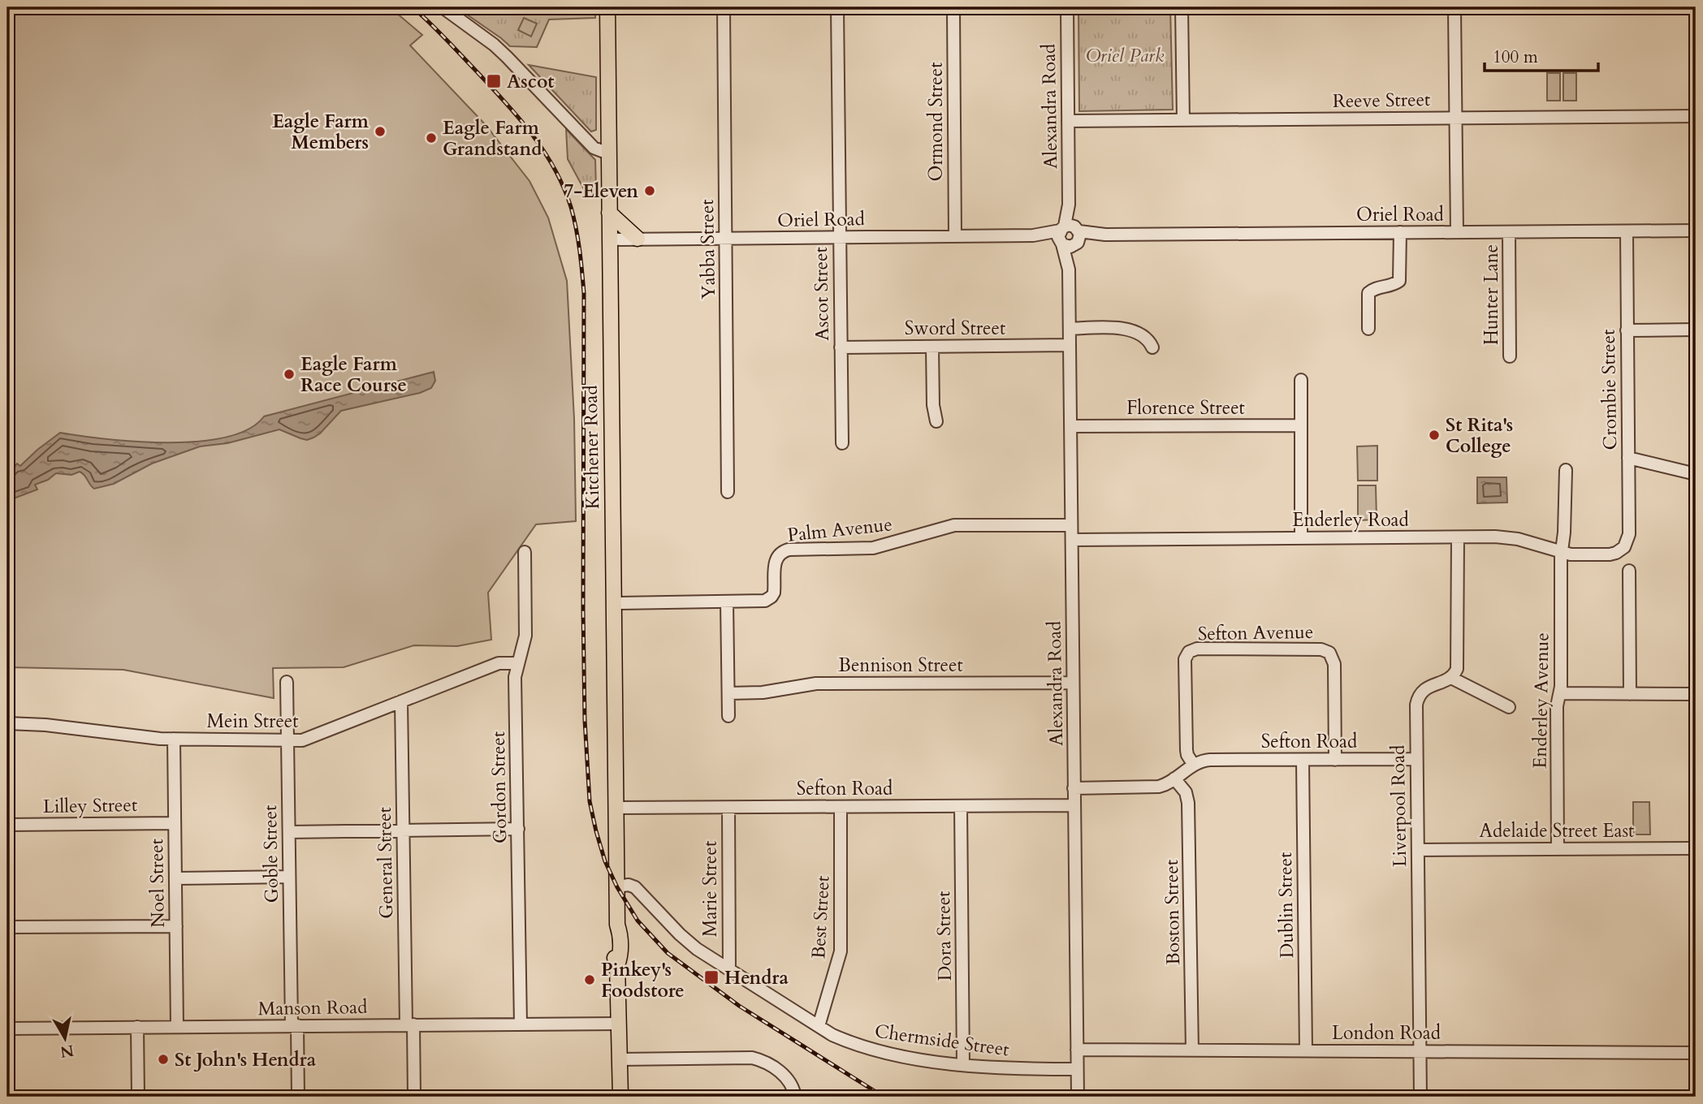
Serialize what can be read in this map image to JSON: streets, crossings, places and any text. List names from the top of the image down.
{
  "streets": {
    "main road": ["Kitchener Road"],
    "street": [
      "Reeve Street",
      "Alexandra Road",
      "Ormond Street",
      "Oriel Road",
      "Yabba Street",
      "Ascot Street",
      "Hunter Lane",
      "Sword Street",
      "Crombie Street",
      "Florence Street",
      "Enderley Road",
      "Palm Avenue",
      "Sefton Avenue",
      "Bennison Street",
      "Enderley Avenue",
      "Mein Street",
      "Sefton Road",
      "Gordon Street",
      "Lilley Street",
      "Liverpool Road",
      "Adelaide Street East",
      "Goble Street",
      "General Street",
      "Noel Street",
      "Marie Street",
      "Dublin Street",
      "Boston Street",
      "Best Street",
      "Dora Street",
      "Manson Road",
      "London Road",
      "Chermside Street"
    ]
  },
  "crossings": [
    ["Reeve Street", "Alexandra Road"],
    ["Alexandra Road", "Oriel Road"],
    ["Alexandra Road", "Sword Street"],
    ["Alexandra Road", "Florence Street"],
    ["Alexandra Road", "Enderley Road"],
    ["Alexandra Road", "Palm Avenue"],
    ["Alexandra Road", "Bennison Street"],
    ["Alexandra Road", "Sefton Road"],
    ["Alexandra Road", "London Road"],
    ["Alexandra Road", "Chermside Street"],
    ["Ormond Street", "Oriel Road"],
    ["Oriel Road", "Yabba Street"],
    ["Oriel Road", "Ascot Street"],
    ["Oriel Road", "Hunter Lane"],
    ["Oriel Road", "Crombie Street"],
    ["Oriel Road", "Kitchener Road"],
    ["Ascot Street", "Sword Street"],
    ["Crombie Street", "Enderley Road"],
    ["Kitchener Road", "Palm Avenue"],
    ["Kitchener Road", "Sefton Road"],
    ["Kitchener Road", "Manson Road"],
    ["Kitchener Road", "Chermside Street"],
    ["Enderley Road", "Enderley Avenue"],
    ["Sefton Avenue", "Sefton Road"],
    ["Enderley Avenue", "Adelaide Street East"],
    ["Mein Street", "Gordon Street"],
    ["Mein Street", "Goble Street"],
    ["Mein Street", "General Street"],
    ["Mein Street", "Noel Street"],
    ["Sefton Road", "Liverpool Road"],
    ["Sefton Road", "Marie Street"],
    ["Sefton Road", "Dublin Street"],
    ["Sefton Road", "Boston Street"],
    ["Sefton Road", "Best Street"],
    ["Sefton Road", "Dora Street"],
    ["Gordon Street", "Manson Road"],
    ["Lilley Street", "Noel Street"],
    ["Liverpool Road", "Adelaide Street East"],
    ["Liverpool Road", "London Road"],
    ["Goble Street", "Manson Road"],
    ["General Street", "Manson Road"],
    ["Noel Street", "Manson Road"],
    ["Marie Street", "Chermside Street"],
    ["Dublin Street", "London Road"],
    ["Boston Street", "London Road"],
    ["Best Street", "Chermside Street"],
    ["Dora Street", "Chermside Street"]
  ],
  "parks": ["Oriel Park"],
  "places": {
    "transit": ["Ascot", "Hendra"],
    "other": [
      "Eagle Farm Members",
      "Eagle Farm Grandstand",
      "7-Eleven",
      "Eagle Farm Race Course",
      "St Rita's College",
      "Pinkey's Foodstore",
      "St John's Hendra"
    ]
  },
  "scale_bar": "100 m",
  "north": "bottom"
}
